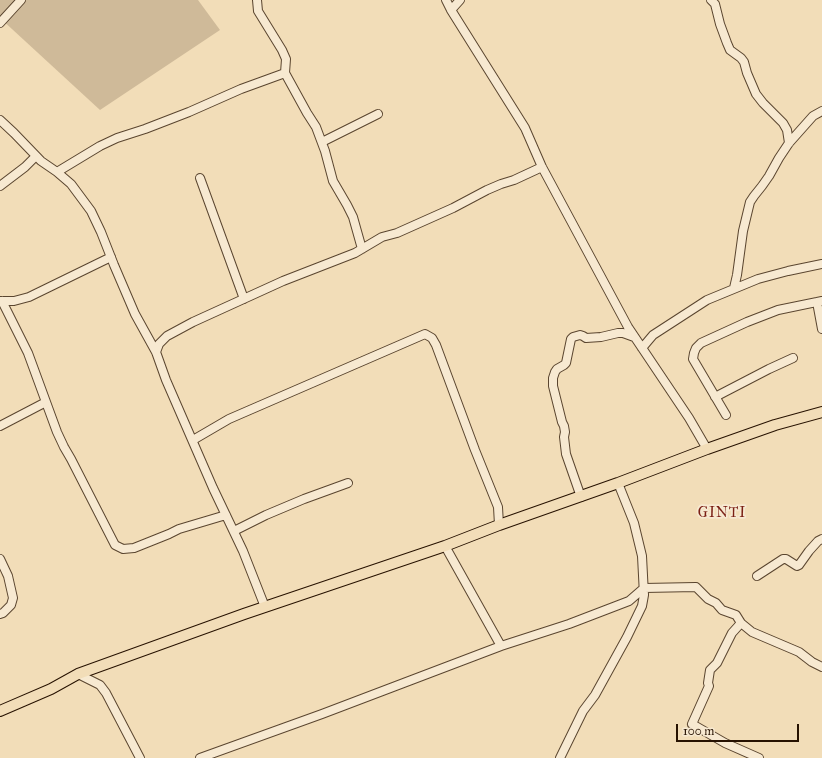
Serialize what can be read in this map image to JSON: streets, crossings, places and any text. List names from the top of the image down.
{
  "districts": ["GINTI"],
  "scale_bar": "100 m"
}
